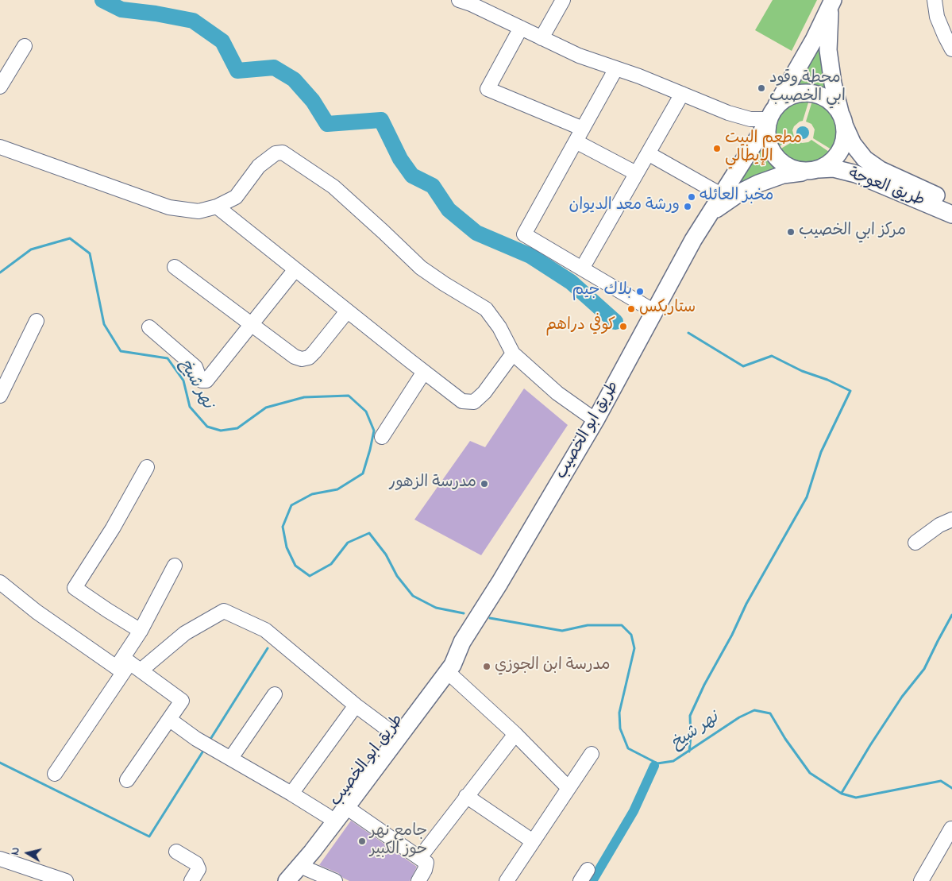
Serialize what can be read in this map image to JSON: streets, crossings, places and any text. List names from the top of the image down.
{
  "streets": {
    "main road": ["طريق العوجة", "طريق ابو الخصيب"]
  },
  "crossings": [
    ["طريق العوجة", "طريق ابو الخصيب"]
  ],
  "water": ["نهر شيخ"],
  "places": [
    "محطة وقود ابي الخصيب",
    "مطعم البيت الإيطالي",
    "مخبز العائله",
    "ورشة معد الديوان",
    "مركز ابي الخصيب",
    "بلاك جيم",
    "ستاربكس",
    "كوفي دراهم",
    "مدرسة الزهور",
    "مدرسة ابن الجوزي",
    "جامع نهر حوز الكبير"
  ],
  "north": "left"
}
